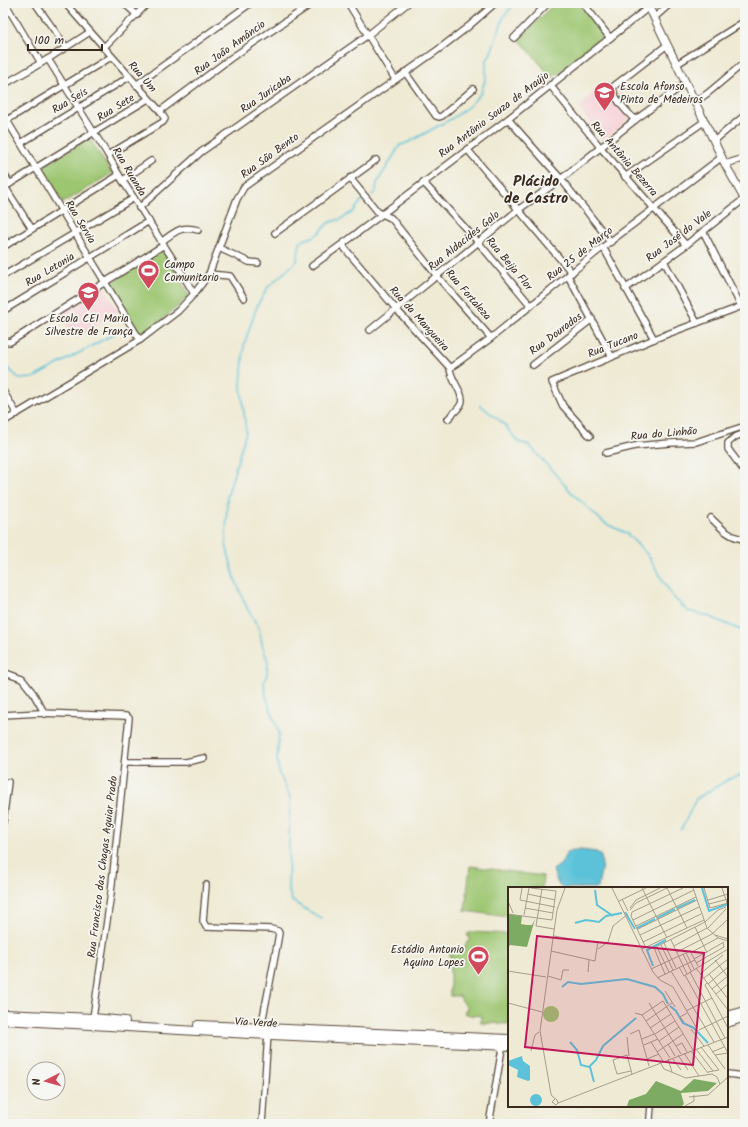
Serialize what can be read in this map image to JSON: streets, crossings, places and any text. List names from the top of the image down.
{
  "streets": {
    "main road": ["Via Verde"],
    "street": [
      "Rua João Amâncio",
      "Rua Um",
      "Rua Juricaba",
      "Rua Seis",
      "Rua Sete",
      "Rua Antônio Souza de Araújo",
      "Rua São Bento",
      "Rua Antônia Bezerra",
      "Rua Ruanda",
      "Rua Servia",
      "Rua José do Vale",
      "Rua Aldacides Galo",
      "Rua 25 de Março",
      "Rua Beija Flor",
      "Rua Letonia",
      "Rua Fortaleza",
      "Rua da Mangueira",
      "Rua Dourados",
      "Rua Tucano",
      "Rua do Linhão",
      "Rua Francisco das Chagas Aguiar Prado"
    ]
  },
  "crossings": [
    ["Rua João Amâncio", "Rua Um"],
    ["Rua Um", "Rua Seis"],
    ["Rua Um", "Rua Sete"],
    ["Rua Um", "Rua Ruanda"],
    ["Rua Juricaba", "Rua Ruanda"],
    ["Rua Seis", "Rua Ruanda"],
    ["Rua Seis", "Rua Servia"],
    ["Rua Sete", "Rua Ruanda"],
    ["Rua Sete", "Rua Servia"],
    ["Rua Antônio Souza de Araújo", "Rua Antônia Bezerra"],
    ["Rua Antônio Souza de Araújo", "Rua Beija Flor"],
    ["Rua Antônio Souza de Araújo", "Rua Fortaleza"],
    ["Rua Antônio Souza de Araújo", "Rua da Mangueira"],
    ["Rua São Bento", "Rua Ruanda"],
    ["Rua São Bento", "Rua Servia"],
    ["Rua Antônia Bezerra", "Rua José do Vale"],
    ["Rua Antônia Bezerra", "Rua Aldacides Galo"],
    ["Rua Antônia Bezerra", "Rua 25 de Março"],
    ["Rua Ruanda", "Rua Letonia"],
    ["Rua Servia", "Rua Letonia"],
    ["Rua Aldacides Galo", "Rua Beija Flor"],
    ["Rua Aldacides Galo", "Rua Fortaleza"],
    ["Rua Aldacides Galo", "Rua da Mangueira"],
    ["Rua 25 de Março", "Rua Beija Flor"],
    ["Rua 25 de Março", "Rua Fortaleza"],
    ["Rua 25 de Março", "Rua da Mangueira"],
    ["Rua Francisco das Chagas Aguiar Prado", "Via Verde"]
  ],
  "districts": ["Plácido de Castro"],
  "places": {
    "school or university": ["Escola Afonso Pinto de Medeiros", "Escola CEI Maria Silvestre de França"],
    "sports": ["Campo Comunitario", "Estádio Antonio Aquino Lopes"]
  },
  "scale_bar": "100 m",
  "north": "left"
}
